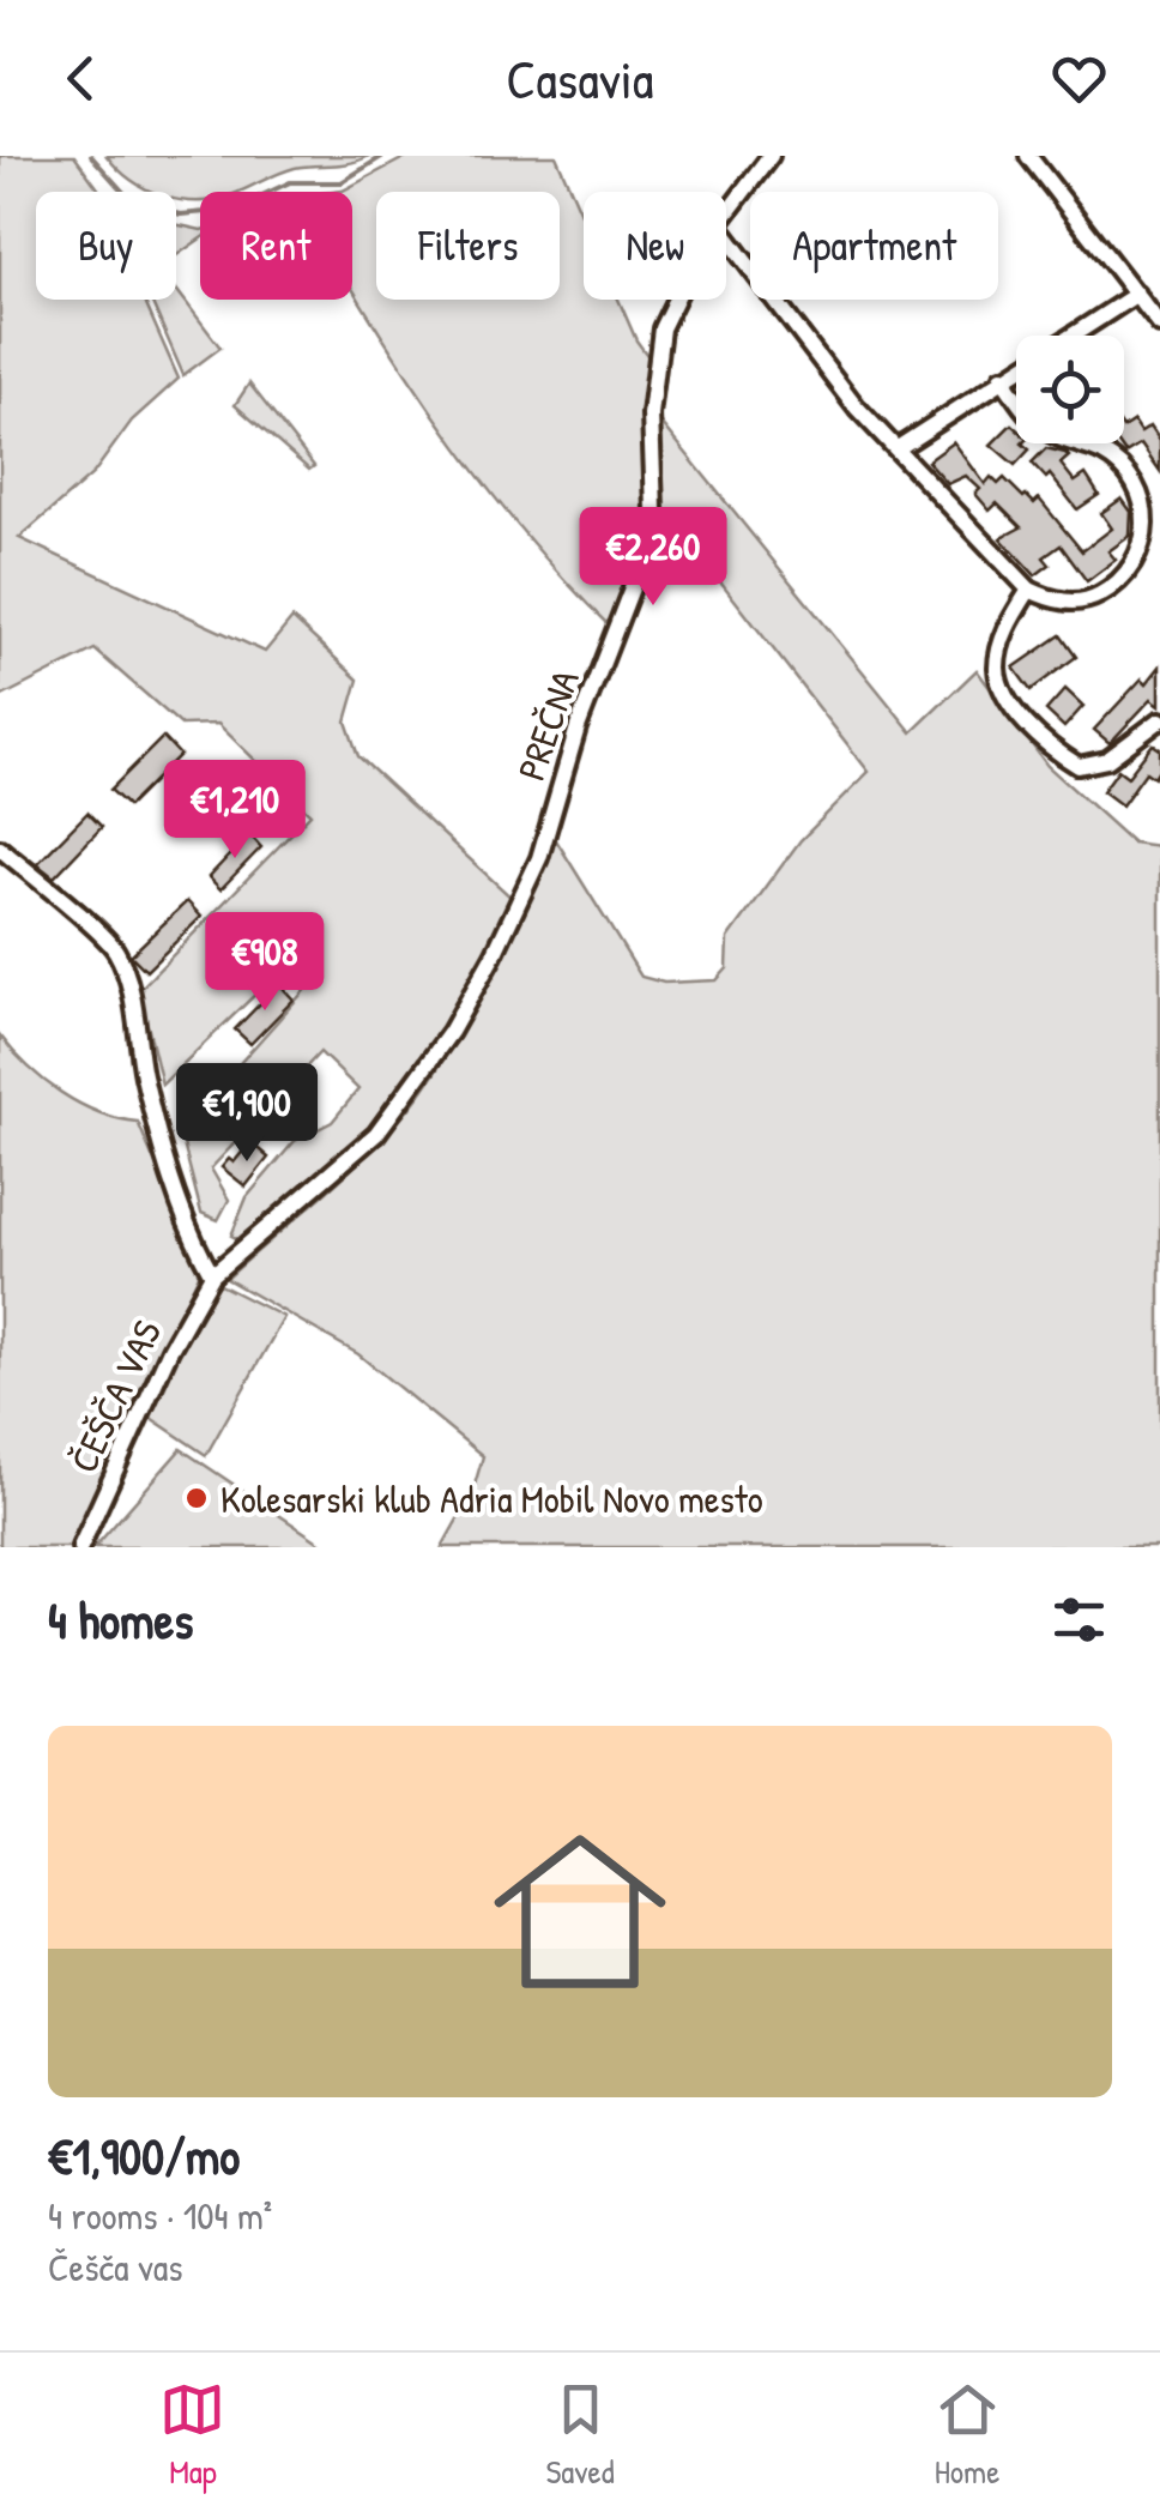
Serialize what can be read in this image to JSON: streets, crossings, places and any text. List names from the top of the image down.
{
  "streets": {
    "street": ["PREČNA", "ČEŠČA VAS"]
  },
  "crossings": [
    ["PREČNA", "ČEŠČA VAS"]
  ],
  "places": ["Kolesarski klub Adria Mobil Novo mesto"],
  "page": {
    "header": "Casavia",
    "chip": [
      "Buy",
      "Rent",
      "Filters",
      "New",
      "Apartment"
    ],
    "price": [
      "€2,260",
      "€1,210",
      "€908",
      "€1,900"
    ],
    "heading": "4 homes",
    "list": [
      {
        "name": "€1,900/mo",
        "note": "4 rooms · 104 m² · Češča vas"
      }
    ],
    "tabs": ["Map", "Saved", "Home"]
  }
}
